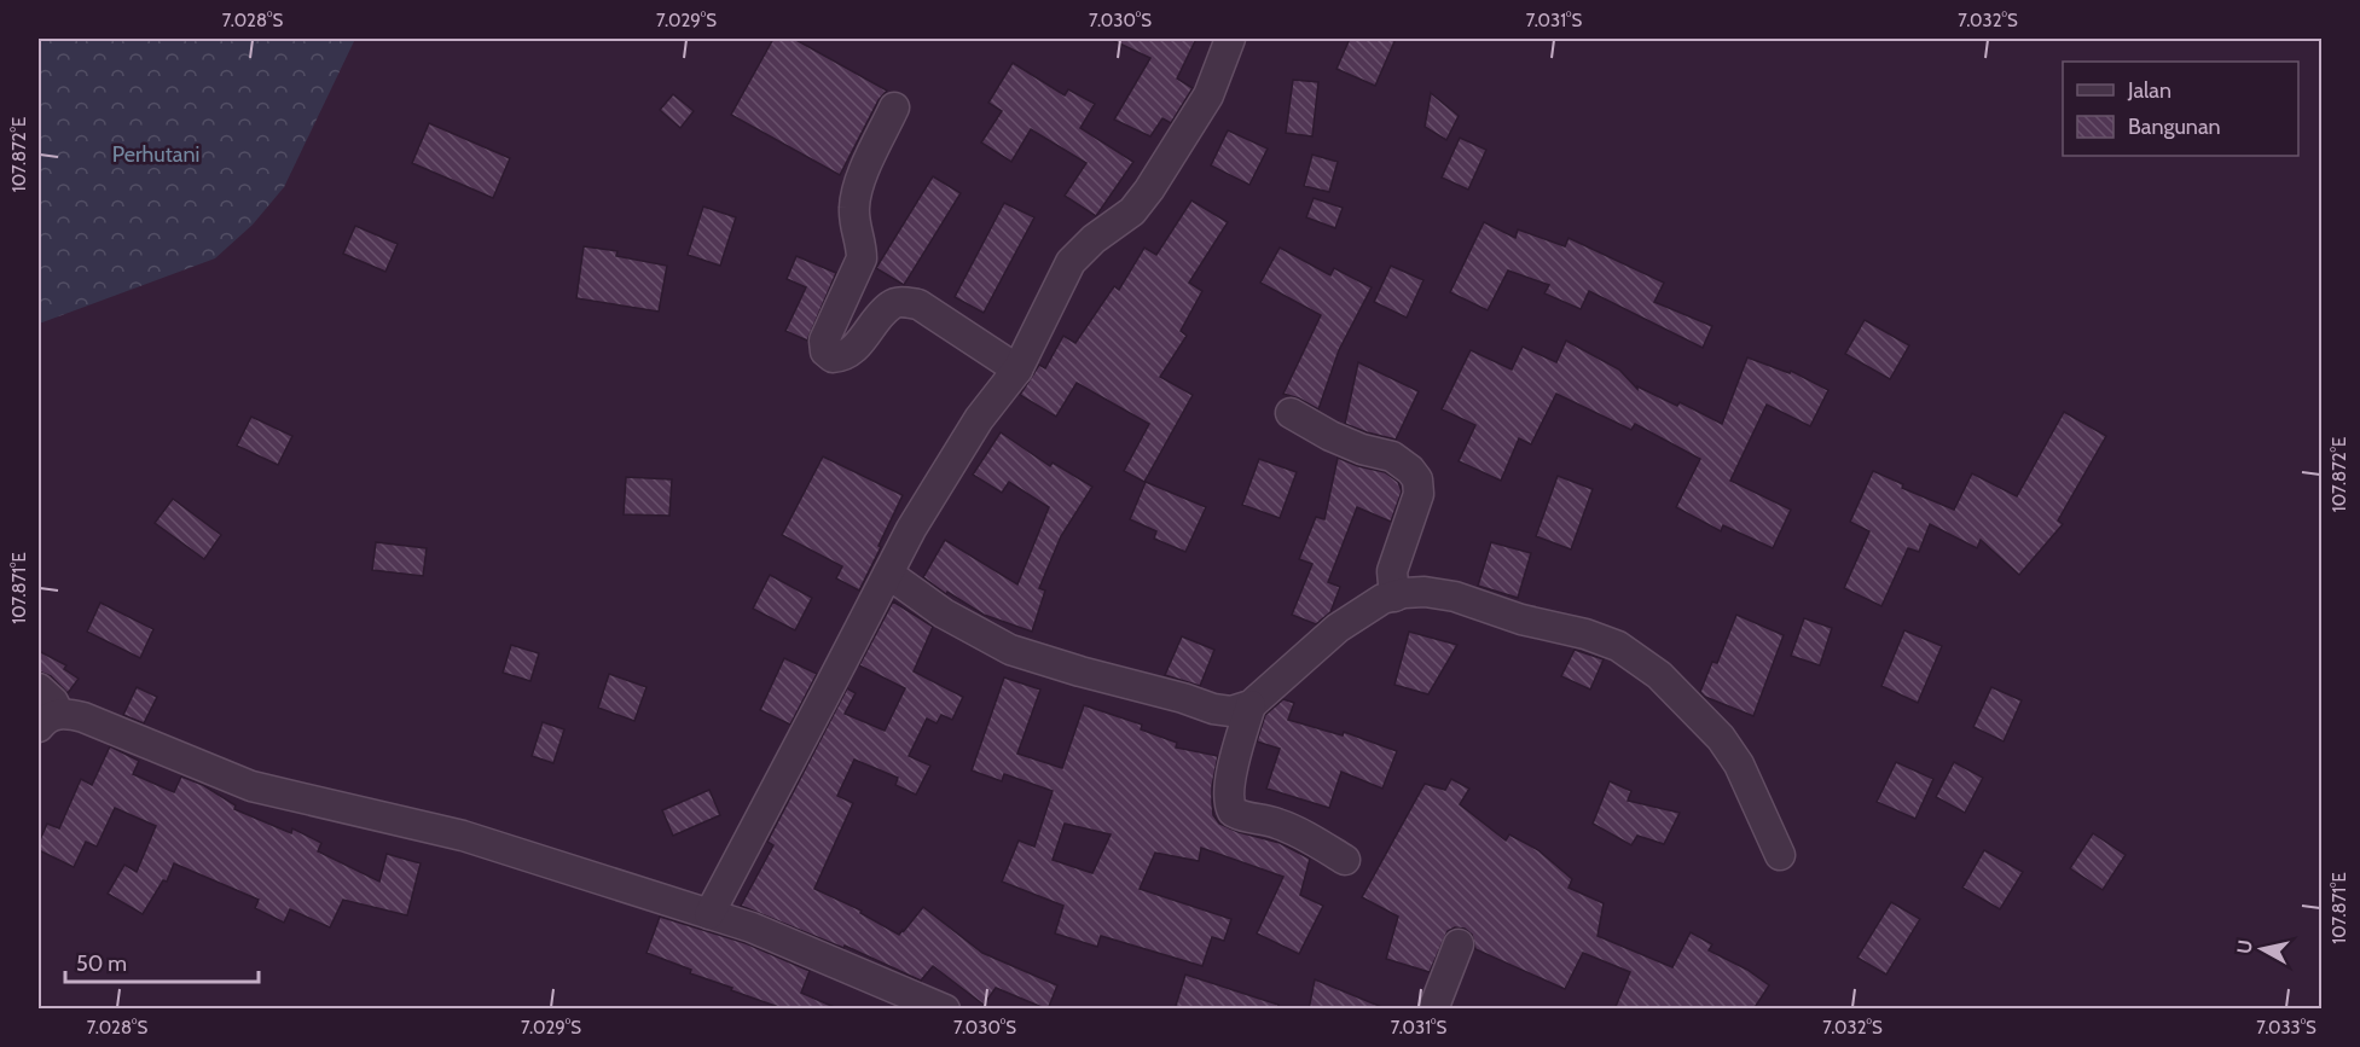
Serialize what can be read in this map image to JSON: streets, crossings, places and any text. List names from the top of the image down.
{
  "parks": ["Perhutani"],
  "legend": ["Jalan", "Bangunan"],
  "scale_bar": "50 m",
  "north": "left",
  "coordinates": [
    "7.028°S",
    "7.029°S",
    "7.030°S",
    "7.031°S",
    "7.032°S",
    "107.872°E",
    "107.871°E",
    "7.033°S"
  ]
}
